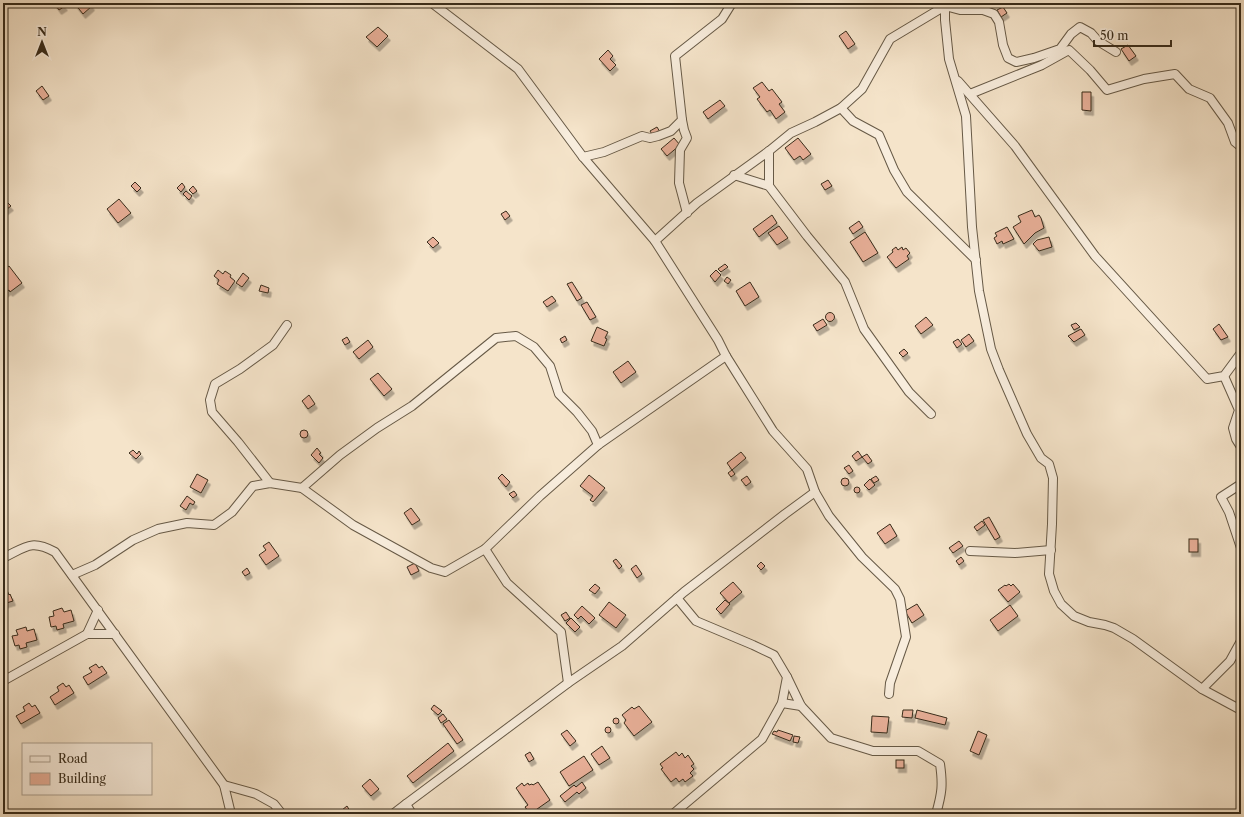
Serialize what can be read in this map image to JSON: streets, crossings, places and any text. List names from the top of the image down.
{
  "legend": ["Road", "Building"],
  "scale_bar": "50 m",
  "north": "top"
}
